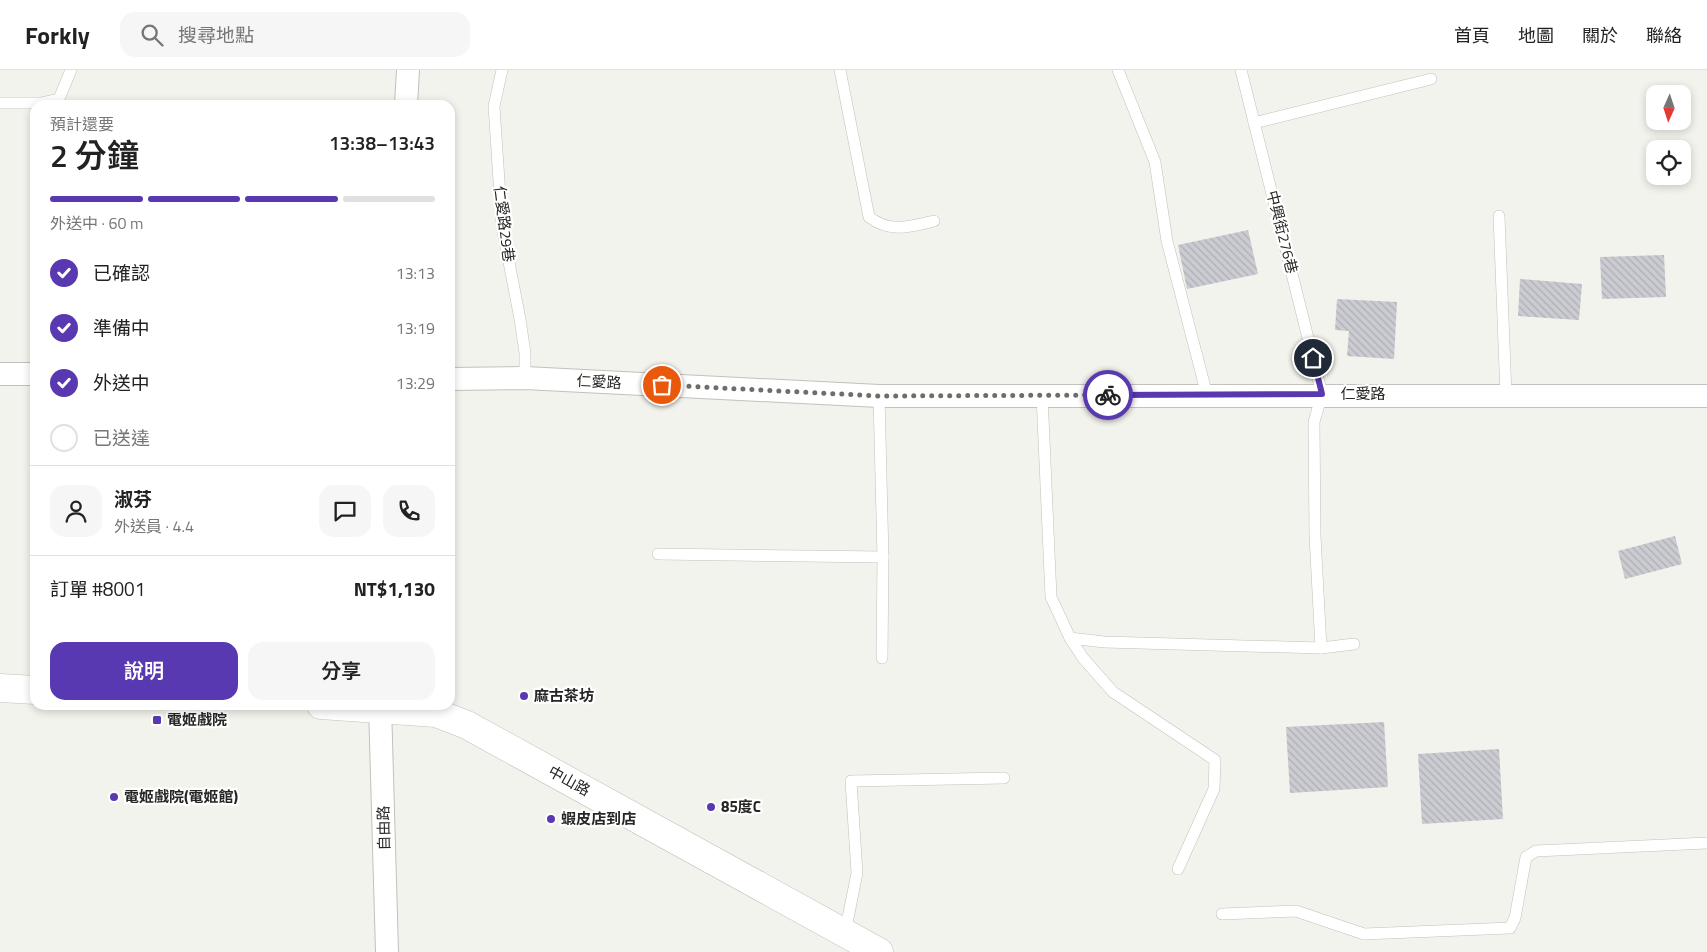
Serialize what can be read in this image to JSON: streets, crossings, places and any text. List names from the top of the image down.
{
  "streets": {
    "main road": ["中山路"],
    "street": ["仁愛路", "自由路"],
    "lane": ["仁愛路29巷", "中興街276巷"]
  },
  "crossings": [
    ["仁愛路29巷", "仁愛路"],
    ["中興街276巷", "仁愛路"]
  ],
  "places": {
    "other": [
      "麻古茶坊",
      "電姬戲院(電姬館)",
      "85度C",
      "蝦皮店到店"
    ],
    "transit": ["電姬戲院"]
  },
  "north": "bottom",
  "page": {
    "header": "Forkly",
    "search": "搜尋地點",
    "nav": [
      "首頁",
      "地圖",
      "關於",
      "聯絡"
    ],
    "heading": ["2 分鐘", "預計還要", "13:38–13:43"],
    "panel": [
      "淑芬",
      "外送員 · 4.4",
      "訂單 #8001",
      "NT$1,130"
    ],
    "bar": "外送中 · 60 m",
    "list": [
      ["已確認", "13:13"],
      ["準備中", "13:19"],
      ["外送中", "13:29"],
      "已送達"
    ],
    "buttons": ["說明", "分享"]
  }
}
